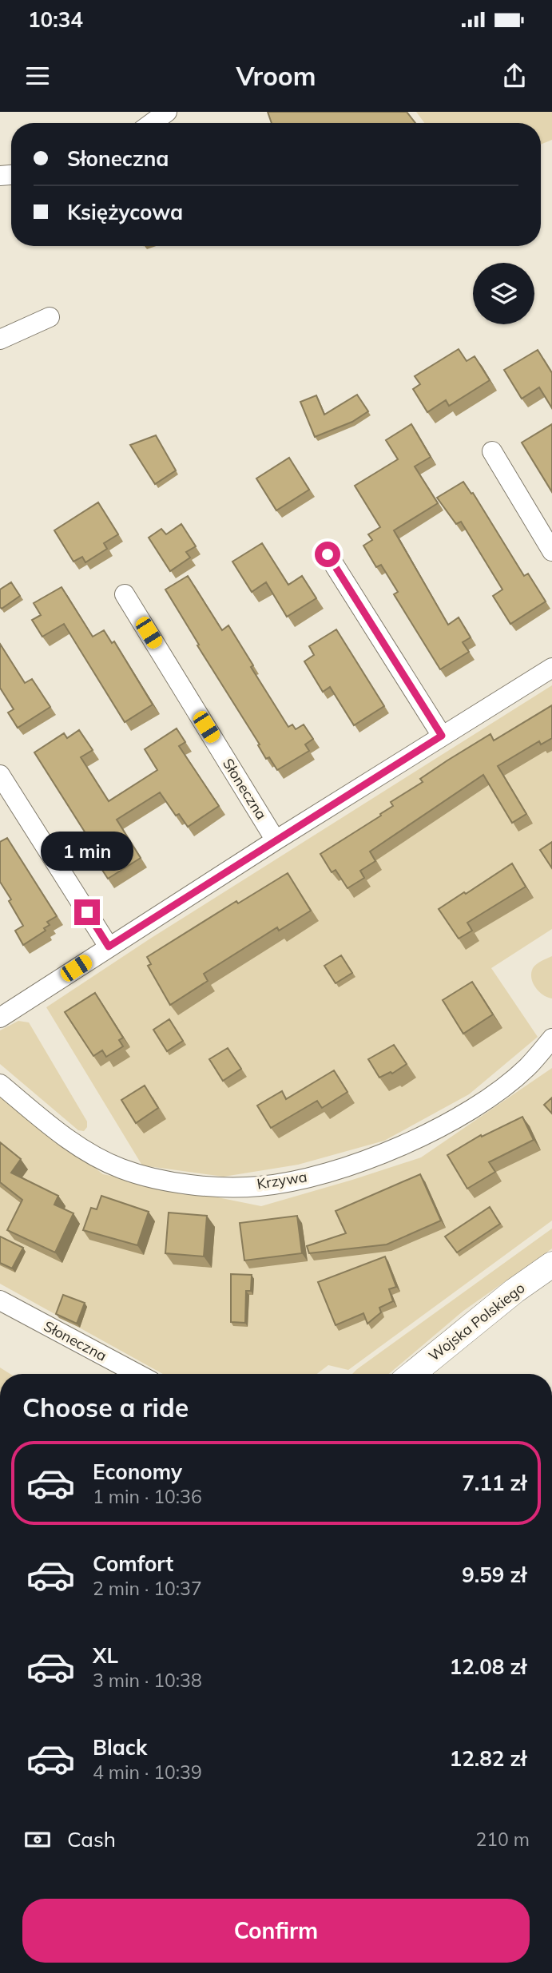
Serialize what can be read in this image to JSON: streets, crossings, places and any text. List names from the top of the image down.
{
  "streets": {
    "street": ["Słoneczna", "Krzywa", "Wojska Polskiego"]
  },
  "page": {
    "status": "10:34",
    "header": "Vroom",
    "banner": ["Słoneczna", "Księżycowa"],
    "bubble": "1 min",
    "heading": "Choose a ride",
    "list": [
      {
        "name": "Economy",
        "note": "1 min · 10:36",
        "value": "7.11 zł"
      },
      {
        "name": "Comfort",
        "note": "2 min · 10:37",
        "value": "9.59 zł"
      },
      {
        "name": "XL",
        "note": "3 min · 10:38",
        "value": "12.08 zł"
      },
      {
        "name": "Black",
        "note": "4 min · 10:39",
        "value": "12.82 zł"
      }
    ],
    "pay": ["Cash", "210 m"],
    "buttons": "Confirm"
  }
}
